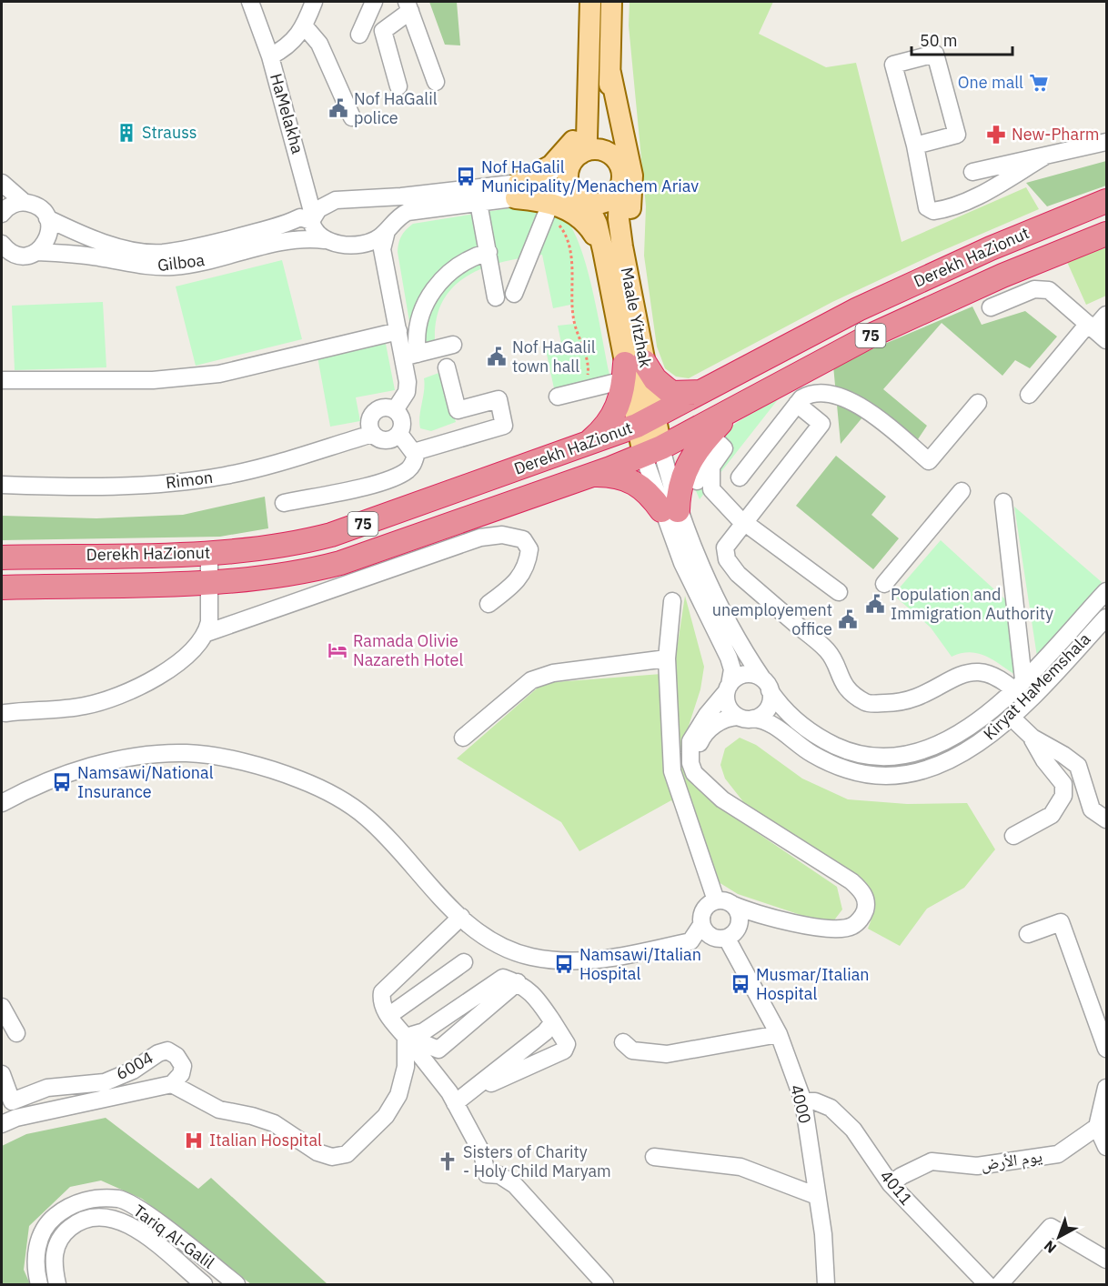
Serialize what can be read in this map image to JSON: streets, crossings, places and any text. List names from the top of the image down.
{
  "streets": {
    "highway": ["Derekh HaZionut", "75"],
    "main road": ["Maale Yitzhak"],
    "street": [
      "HaMelakha",
      "Gilboa",
      "Rimon",
      "Kiryat HaMemshala",
      "6004",
      "4000",
      "يوم الأرض",
      "4011",
      "Tariq Al-Galil"
    ]
  },
  "crossings": [
    ["HaMelakha", "Gilboa"],
    ["Derekh HaZionut", "Maale Yitzhak"],
    ["Derekh HaZionut", "Kiryat HaMemshala"],
    ["Maale Yitzhak", "Kiryat HaMemshala"],
    ["4000", "4011"],
    ["يوم الأرض", "4011"]
  ],
  "places": {
    "supermarket": ["One mall"],
    "public building": [
      "Nof HaGalil police",
      "Nof HaGalil town hall",
      "Population and Immigration Authority",
      "unemployement office"
    ],
    "building": ["Strauss"],
    "pharmacy": ["New-Pharm"],
    "bus stop": [
      "Nof HaGalil Municipality/Menachem Ariav",
      "Namsawi/National Insurance",
      "Namsawi/Italian Hospital",
      "Musmar/Italian Hospital"
    ],
    "hotel": ["Ramada Olivie Nazareth Hotel"],
    "hospital": ["Italian Hospital"],
    "church": ["Sisters of Charity - Holy Child Maryam"]
  },
  "scale_bar": "50 m",
  "north": "bottom left"
}
